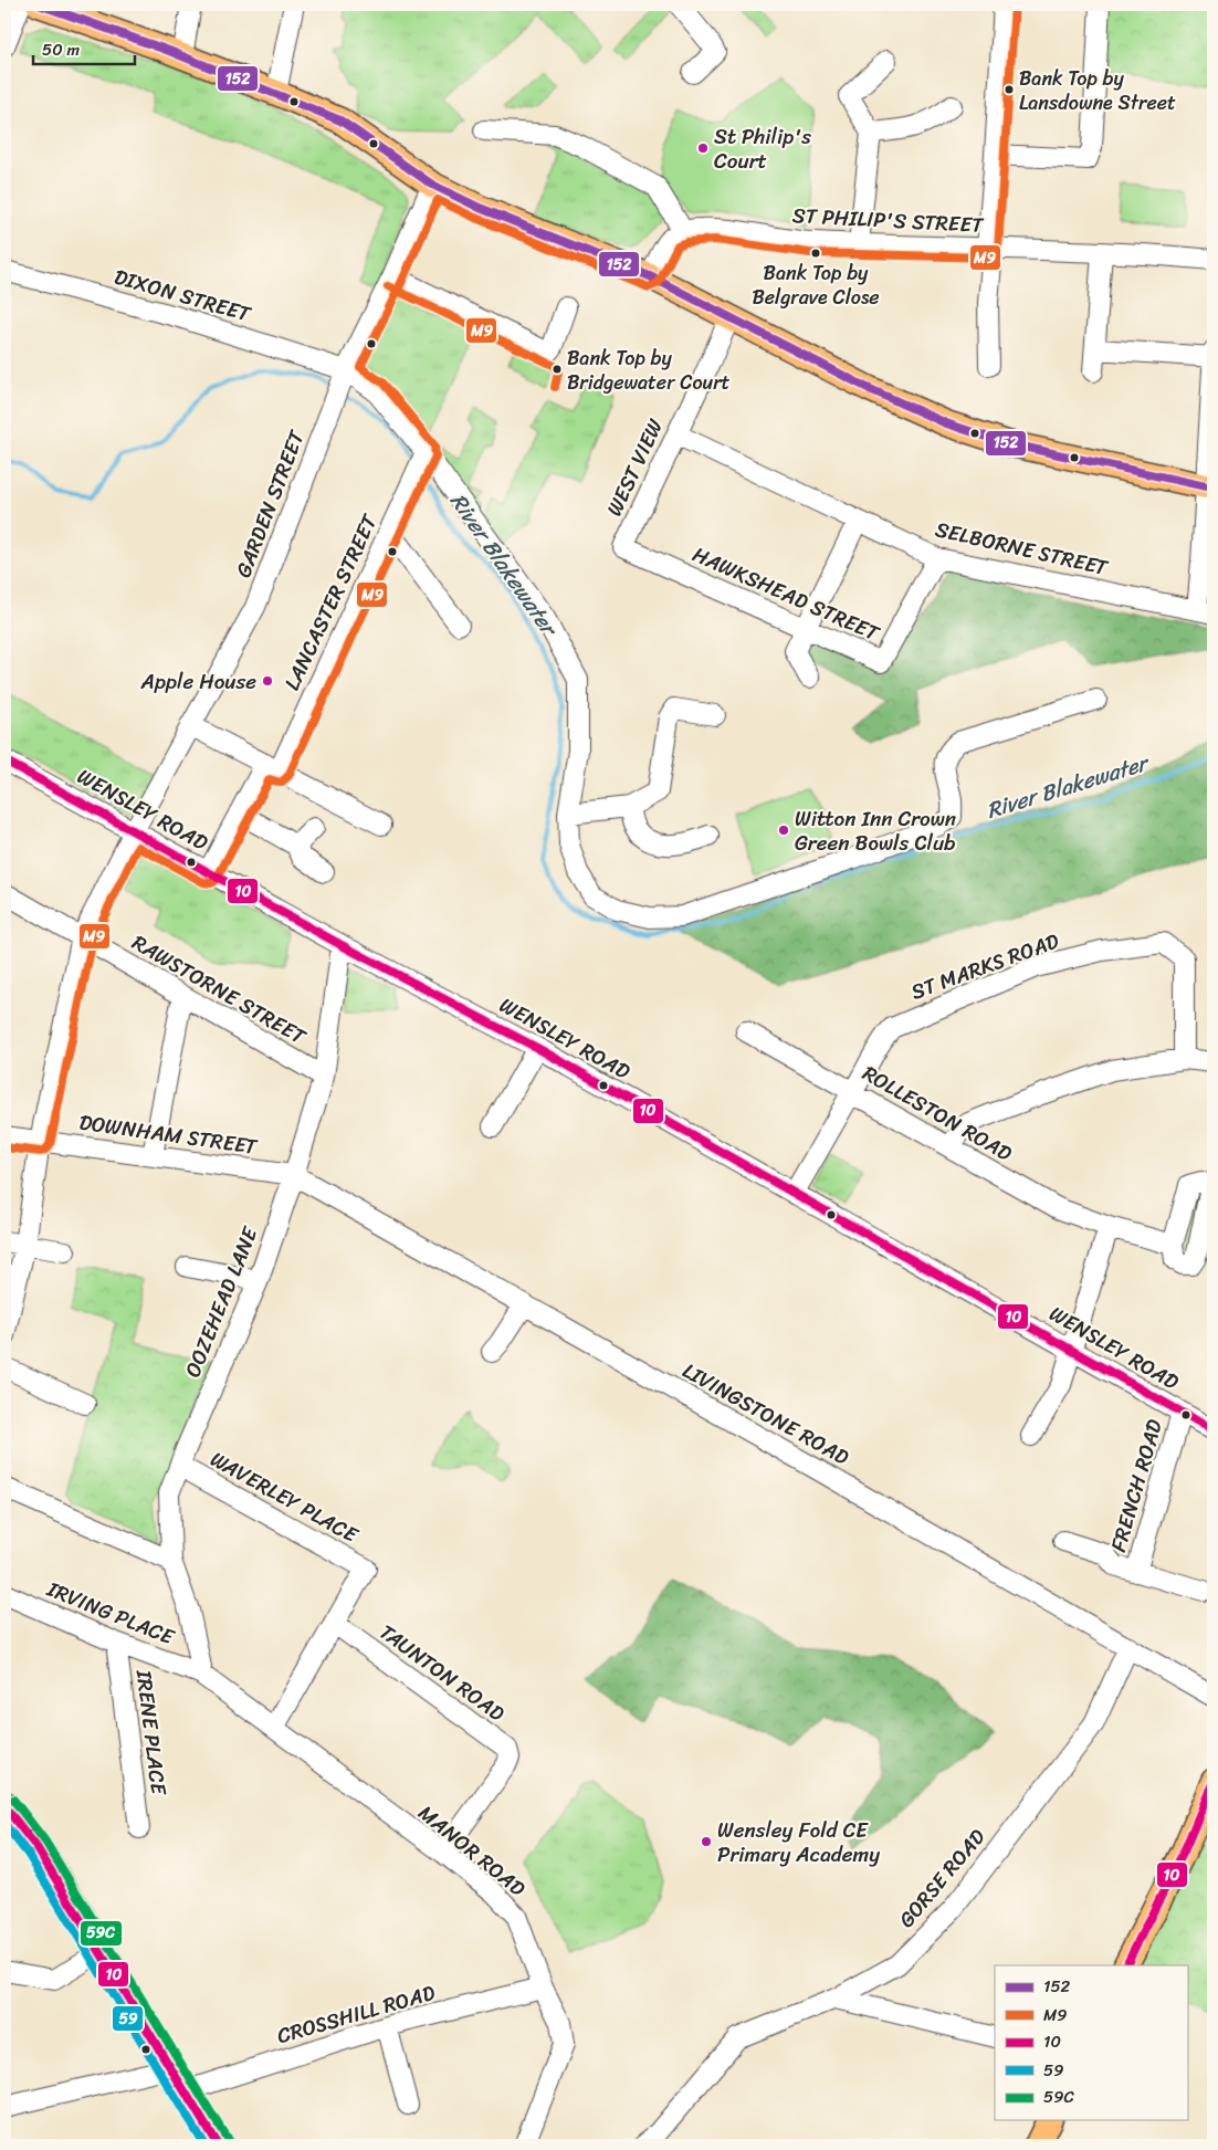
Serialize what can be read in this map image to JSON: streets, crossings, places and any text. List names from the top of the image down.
{
  "streets": {
    "street": [
      "ST PHILIP'S STREET",
      "DIXON STREET",
      "WEST VIEW",
      "GARDEN STREET",
      "SELBORNE STREET",
      "HAWKSHEAD STREET",
      "LANCASTER STREET",
      "WENSLEY ROAD",
      "ST MARKS ROAD",
      "RAWSTORNE STREET",
      "ROLLESTON ROAD",
      "DOWNHAM STREET",
      "OOZEHEAD LANE",
      "LIVINGSTONE ROAD",
      "FRENCH ROAD",
      "WAVERLEY PLACE",
      "IRVING PLACE",
      "TAUNTON ROAD",
      "IRENE PLACE",
      "MANOR ROAD",
      "GORSE ROAD",
      "CROSSHILL ROAD"
    ]
  },
  "crossings": [
    ["DIXON STREET", "GARDEN STREET"],
    ["DIXON STREET", "LANCASTER STREET"],
    ["WEST VIEW", "SELBORNE STREET"],
    ["WEST VIEW", "HAWKSHEAD STREET"],
    ["GARDEN STREET", "WENSLEY ROAD"],
    ["GARDEN STREET", "RAWSTORNE STREET"],
    ["GARDEN STREET", "DOWNHAM STREET"],
    ["SELBORNE STREET", "HAWKSHEAD STREET"],
    ["LANCASTER STREET", "WENSLEY ROAD"],
    ["WENSLEY ROAD", "ST MARKS ROAD"],
    ["WENSLEY ROAD", "OOZEHEAD LANE"],
    ["WENSLEY ROAD", "FRENCH ROAD"],
    ["ST MARKS ROAD", "ROLLESTON ROAD"],
    ["RAWSTORNE STREET", "OOZEHEAD LANE"],
    ["DOWNHAM STREET", "OOZEHEAD LANE"],
    ["DOWNHAM STREET", "LIVINGSTONE ROAD"],
    ["OOZEHEAD LANE", "LIVINGSTONE ROAD"],
    ["OOZEHEAD LANE", "WAVERLEY PLACE"],
    ["OOZEHEAD LANE", "IRVING PLACE"],
    ["OOZEHEAD LANE", "MANOR ROAD"],
    ["LIVINGSTONE ROAD", "GORSE ROAD"],
    ["WAVERLEY PLACE", "TAUNTON ROAD"],
    ["IRVING PLACE", "IRENE PLACE"],
    ["IRVING PLACE", "MANOR ROAD"],
    ["TAUNTON ROAD", "MANOR ROAD"],
    ["MANOR ROAD", "CROSSHILL ROAD"]
  ],
  "water": ["River Blakewater"],
  "places": [
    "Bank Top by Lansdowne Street",
    "St Philip's Court",
    "Bank Top by Belgrave Close",
    "Bank Top by Bridgewater Court",
    "Apple House",
    "Witton Inn Crown Green Bowls Club",
    "Wensley Fold CE Primary Academy"
  ],
  "lines": [
    "transit line 152",
    "transit line M9",
    "transit line 10",
    "transit line 59C",
    "transit line 59"
  ],
  "legend": [
    "152",
    "M9",
    "10",
    "59",
    "59C"
  ],
  "scale_bar": "50 m"
}
